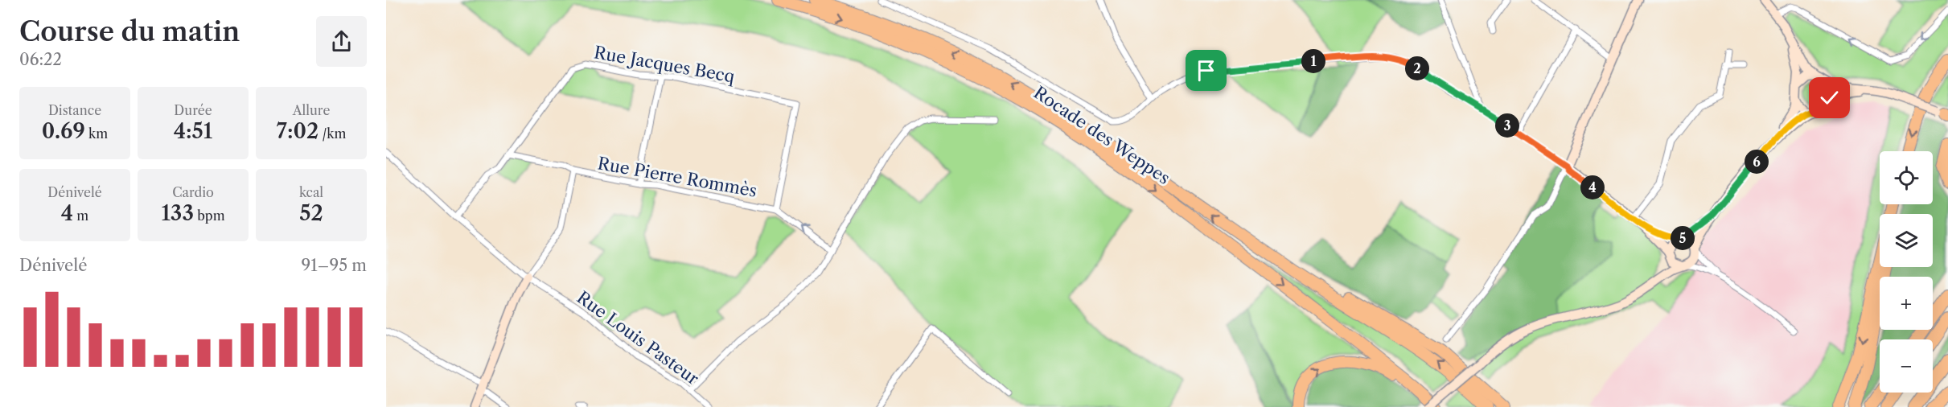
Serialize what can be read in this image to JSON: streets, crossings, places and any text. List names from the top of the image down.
{
  "streets": {
    "highway": ["Rocade des Weppes"],
    "street": ["Rue Jacques Becq", "Rue Pierre Rommès", "Rue Louis Pasteur"]
  },
  "crossings": [
    ["Rue Jacques Becq", "Rue Pierre Rommès"],
    ["Rue Jacques Becq", "Rue Louis Pasteur"],
    ["Rue Pierre Rommès", "Rue Louis Pasteur"]
  ],
  "page": {
    "heading": ["Course du matin", "06:22"],
    "pins": [
      "1",
      "2",
      "3",
      "6",
      "4",
      "5"
    ],
    "stats": [
      ["Distance", "0.69 km"],
      ["Durée", "4:51"],
      ["Allure", "7:02 /km"],
      ["Dénivelé", "4 m"],
      ["Cardio", "133 bpm"],
      ["kcal", "52"]
    ],
    "map_buttons": ["+", "−"],
    "chart": ["Dénivelé", "91–95 m"]
  }
}
